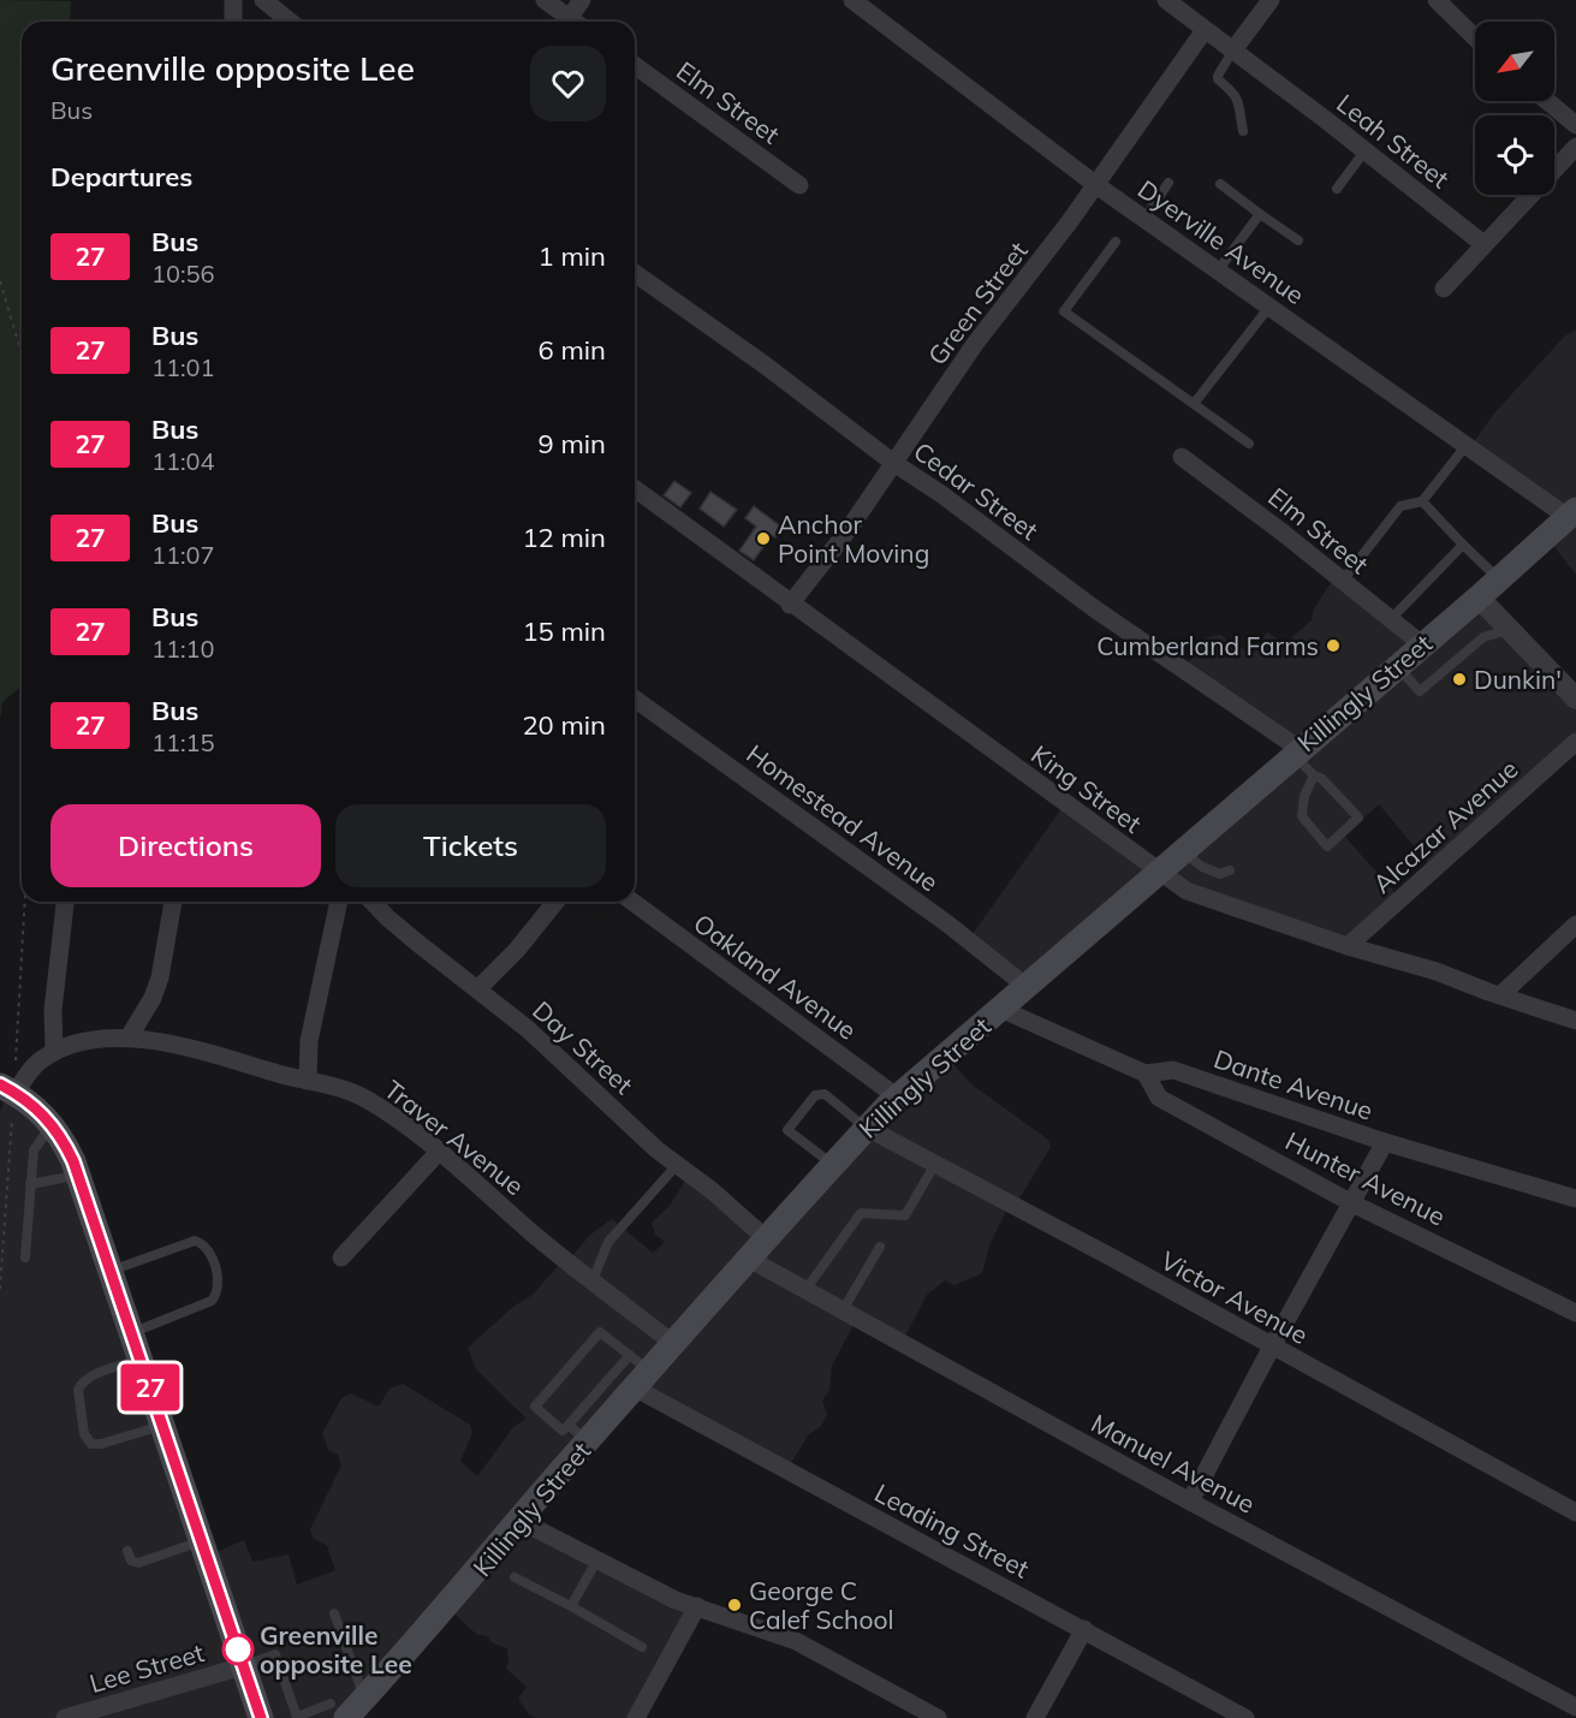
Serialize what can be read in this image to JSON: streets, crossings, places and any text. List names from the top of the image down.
{
  "streets": {
    "main road": ["Killingly Street"],
    "street": [
      "Elm Street",
      "Leah Street",
      "Dyerville Avenue",
      "Green Street",
      "Cedar Street",
      "King Street",
      "Homestead Avenue",
      "Alcazar Avenue",
      "Oakland Avenue",
      "Day Street",
      "Dante Avenue",
      "Traver Avenue",
      "Hunter Avenue",
      "Victor Avenue",
      "Manuel Avenue",
      "Leading Street",
      "Lee Street"
    ]
  },
  "crossings": [
    ["Elm Street", "Killingly Street"],
    ["Leah Street", "Green Street"],
    ["Dyerville Avenue", "Green Street"],
    ["Dyerville Avenue", "Killingly Street"],
    ["Green Street", "Cedar Street"],
    ["Green Street", "King Street"],
    ["Cedar Street", "Killingly Street"],
    ["Killingly Street", "King Street"],
    ["Killingly Street", "Homestead Avenue"],
    ["Killingly Street", "Oakland Avenue"],
    ["Killingly Street", "Day Street"],
    ["Killingly Street", "Dante Avenue"],
    ["Killingly Street", "Traver Avenue"],
    ["Killingly Street", "Victor Avenue"],
    ["Killingly Street", "Manuel Avenue"],
    ["Killingly Street", "Leading Street"],
    ["King Street", "Alcazar Avenue"],
    ["Dante Avenue", "Hunter Avenue"]
  ],
  "places": [
    "Anchor Point Moving",
    "Cumberland Farms",
    "Dunkin'",
    "George C Calef School",
    "Greenville opposite Lee"
  ],
  "lines": ["bus line 27"],
  "north": "bottom left",
  "page": {
    "on_map": "27",
    "heading": [
      ["Greenville opposite Lee", "Bus"],
      "Departures"
    ],
    "list": [
      {
        "mark": "27",
        "name": "Bus",
        "note": "10:56",
        "value": "1 min"
      },
      {
        "mark": "27",
        "name": "Bus",
        "note": "11:01",
        "value": "6 min"
      },
      {
        "mark": "27",
        "name": "Bus",
        "note": "11:04",
        "value": "9 min"
      },
      {
        "mark": "27",
        "name": "Bus",
        "note": "11:07",
        "value": "12 min"
      },
      {
        "mark": "27",
        "name": "Bus",
        "note": "11:10",
        "value": "15 min"
      },
      {
        "mark": "27",
        "name": "Bus",
        "note": "11:15",
        "value": "20 min"
      }
    ],
    "buttons": ["Directions", "Tickets"]
  }
}
